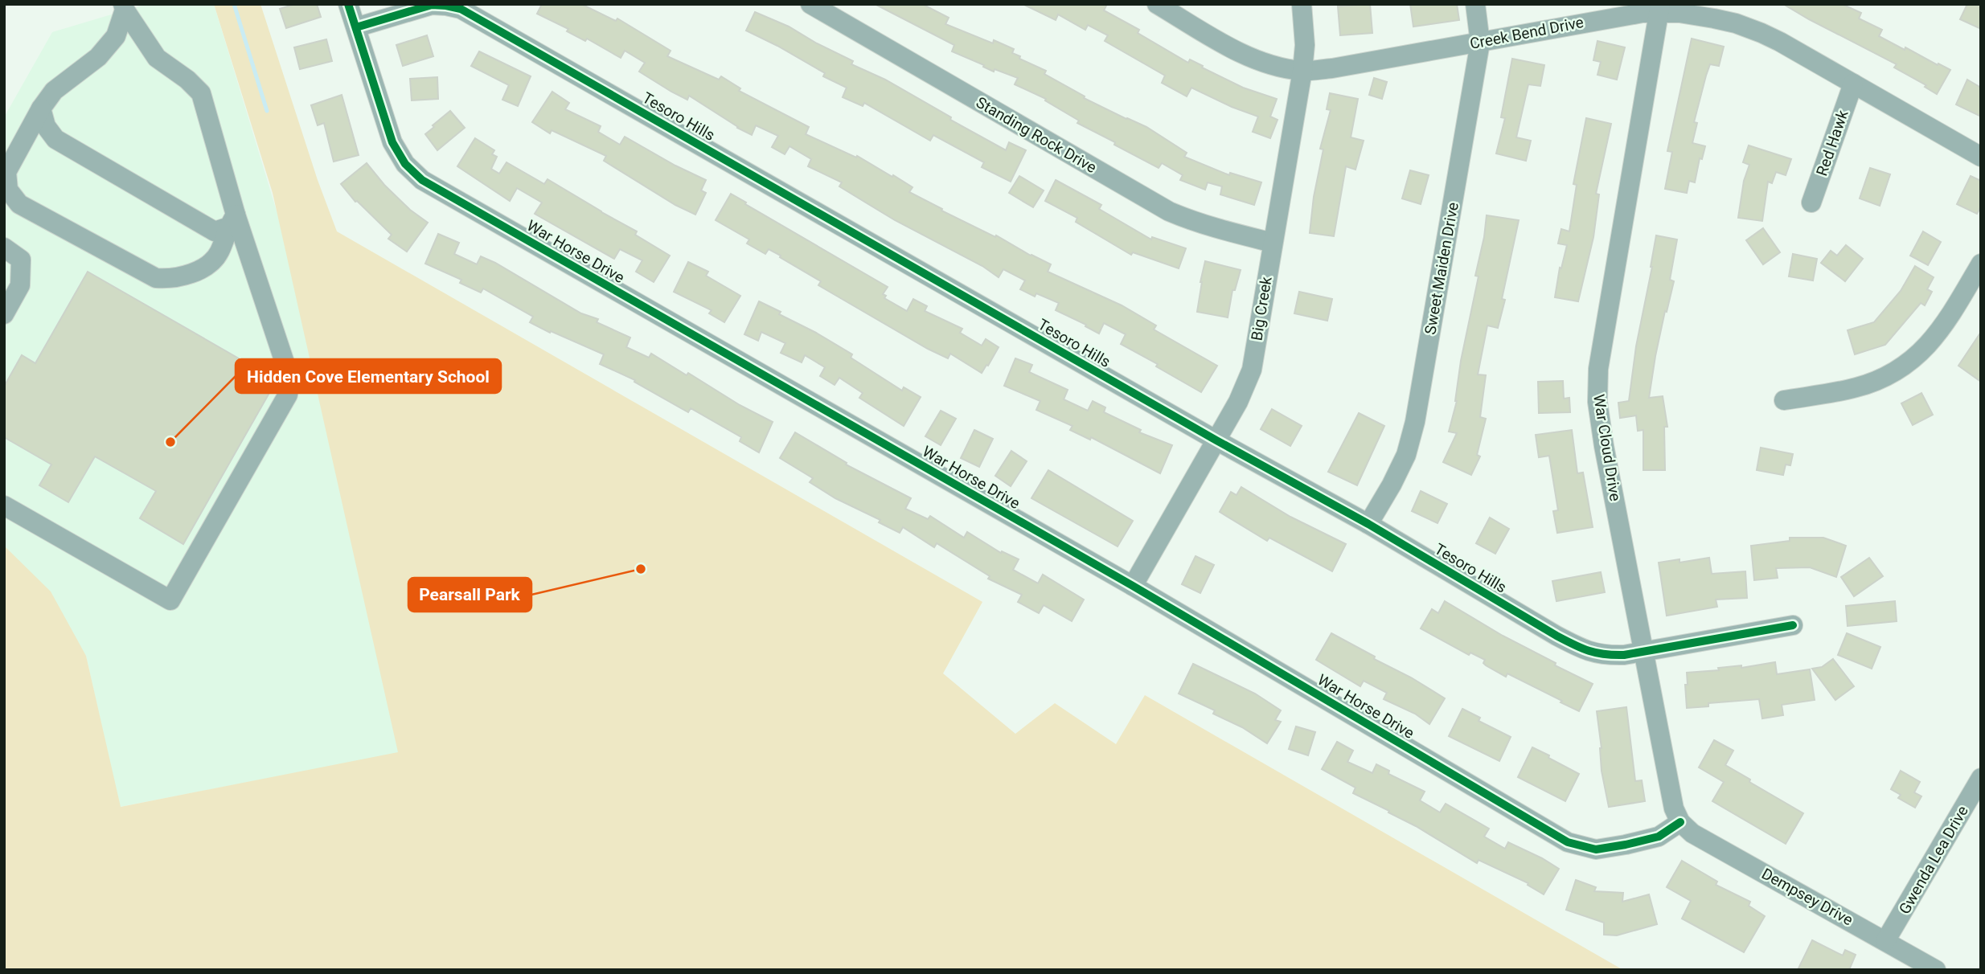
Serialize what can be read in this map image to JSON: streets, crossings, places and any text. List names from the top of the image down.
{
  "streets": {
    "street": [
      "Creek Bend Drive",
      "Tesoro Hills",
      "Standing Rock Drive",
      "Red Hawk",
      "War Horse Drive",
      "Sweet Maiden Drive",
      "Big Creek",
      "War Cloud Drive",
      "Gwenda Lea Drive",
      "Dempsey Drive"
    ]
  },
  "crossings": [
    ["Creek Bend Drive", "Red Hawk"],
    ["Creek Bend Drive", "Sweet Maiden Drive"],
    ["Creek Bend Drive", "Big Creek"],
    ["Creek Bend Drive", "War Cloud Drive"],
    ["Tesoro Hills", "War Horse Drive"],
    ["Tesoro Hills", "Sweet Maiden Drive"],
    ["Tesoro Hills", "Big Creek"],
    ["Tesoro Hills", "War Cloud Drive"],
    ["Standing Rock Drive", "Big Creek"],
    ["War Horse Drive", "Big Creek"],
    ["War Horse Drive", "War Cloud Drive"],
    ["War Horse Drive", "Dempsey Drive"],
    ["War Cloud Drive", "Dempsey Drive"],
    ["Gwenda Lea Drive", "Dempsey Drive"]
  ],
  "places": ["Hidden Cove Elementary School", "Pearsall Park"]
}
